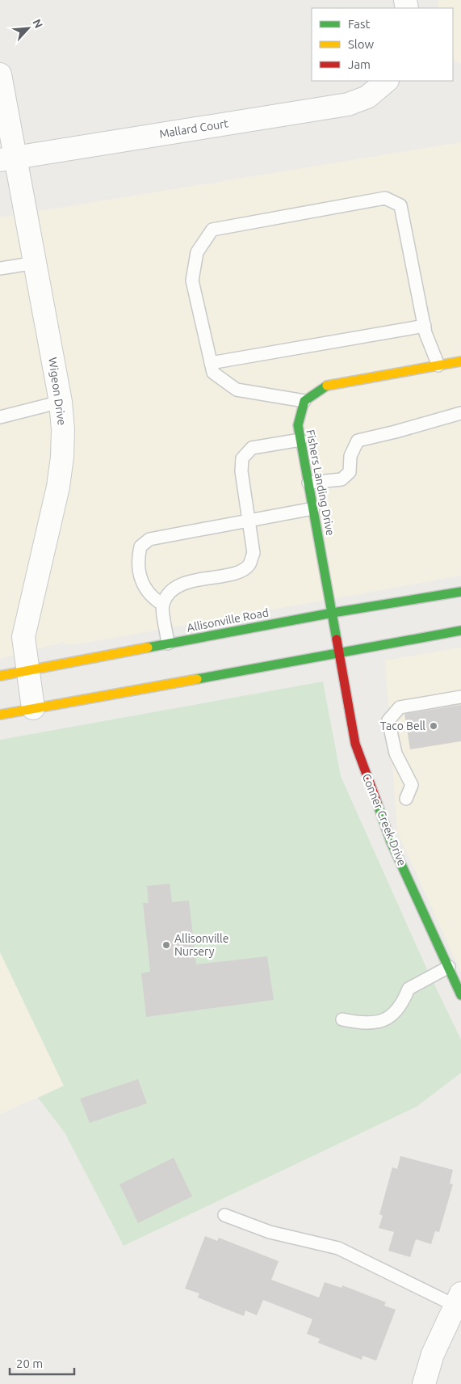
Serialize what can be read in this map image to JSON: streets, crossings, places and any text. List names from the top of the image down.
{
  "streets": {
    "main road": ["Fishers Landing Drive", "Allisonville Road", "Conner Creek Drive"],
    "street": ["Mallard Court", "Wigeon Drive"]
  },
  "crossings": [
    ["Mallard Court", "Wigeon Drive"],
    ["Wigeon Drive", "Allisonville Road"],
    ["Fishers Landing Drive", "Allisonville Road"],
    ["Fishers Landing Drive", "Conner Creek Drive"]
  ],
  "places": ["Taco Bell", "Allisonville Nursery"],
  "legend": ["Fast", "Slow", "Jam"],
  "scale_bar": "20 m",
  "north": "top right"
}
